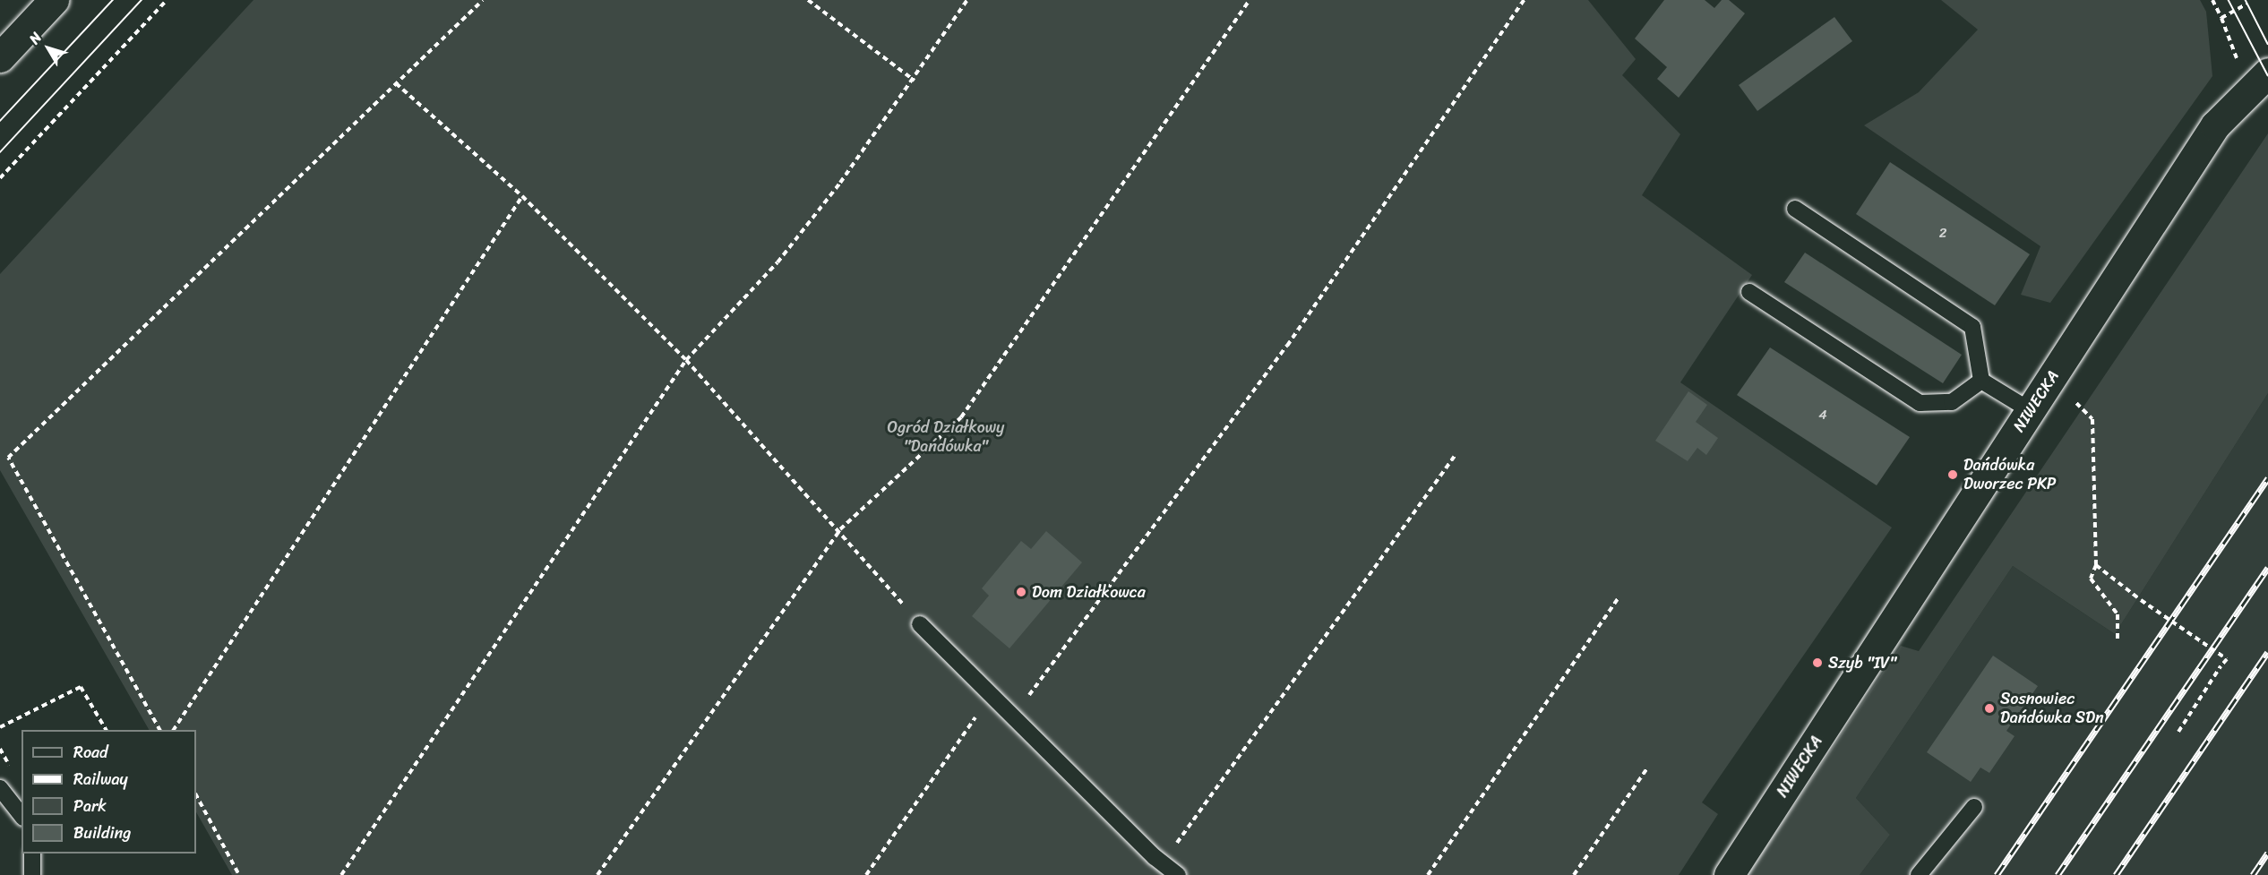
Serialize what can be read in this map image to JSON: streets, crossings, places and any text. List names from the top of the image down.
{
  "streets": {
    "street": ["NIWECKA"]
  },
  "parks": ["Ogród Działkowy \"Dańdówka\""],
  "places": [
    "Dańdówka Dworzec PKP",
    "Dom Działkowca",
    "Szyb \"IV\"",
    "Sosnowiec Dańdówka SDn"
  ],
  "house_numbers": ["2", "4"],
  "legend": [
    "Road",
    "Railway",
    "Park",
    "Building"
  ],
  "north": "top left"
}
